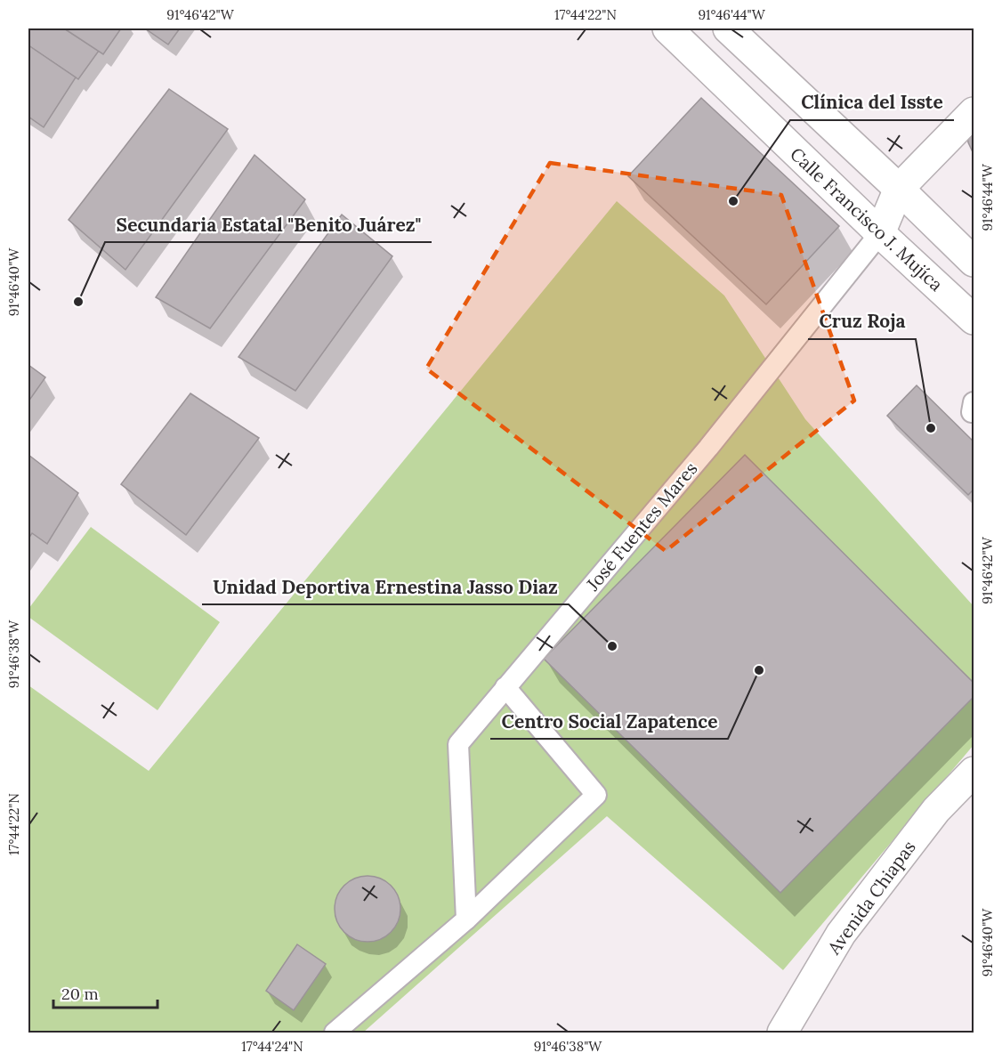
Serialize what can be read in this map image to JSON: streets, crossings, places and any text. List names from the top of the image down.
{
  "streets": {
    "street": ["Calle Francisco J. Mujíca", "Avenida Chiapas"],
    "lane": ["José Fuentes Mares"]
  },
  "crossings": [
    ["Calle Francisco J. Mujíca", "José Fuentes Mares"]
  ],
  "places": [
    "Clínica del Isste",
    "Secundaria Estatal \"Benito Juárez\"",
    "Cruz Roja",
    "Unidad Deportiva Ernestina Jasso Diaz",
    "Centro Social Zapatence"
  ],
  "scale_bar": "20 m",
  "coordinates": [
    "91°46'42\"W",
    "17°44'22\"N",
    "91°46'44\"W",
    "91°46'40\"W",
    "91°46'38\"W",
    "17°44'24\"N"
  ]
}
